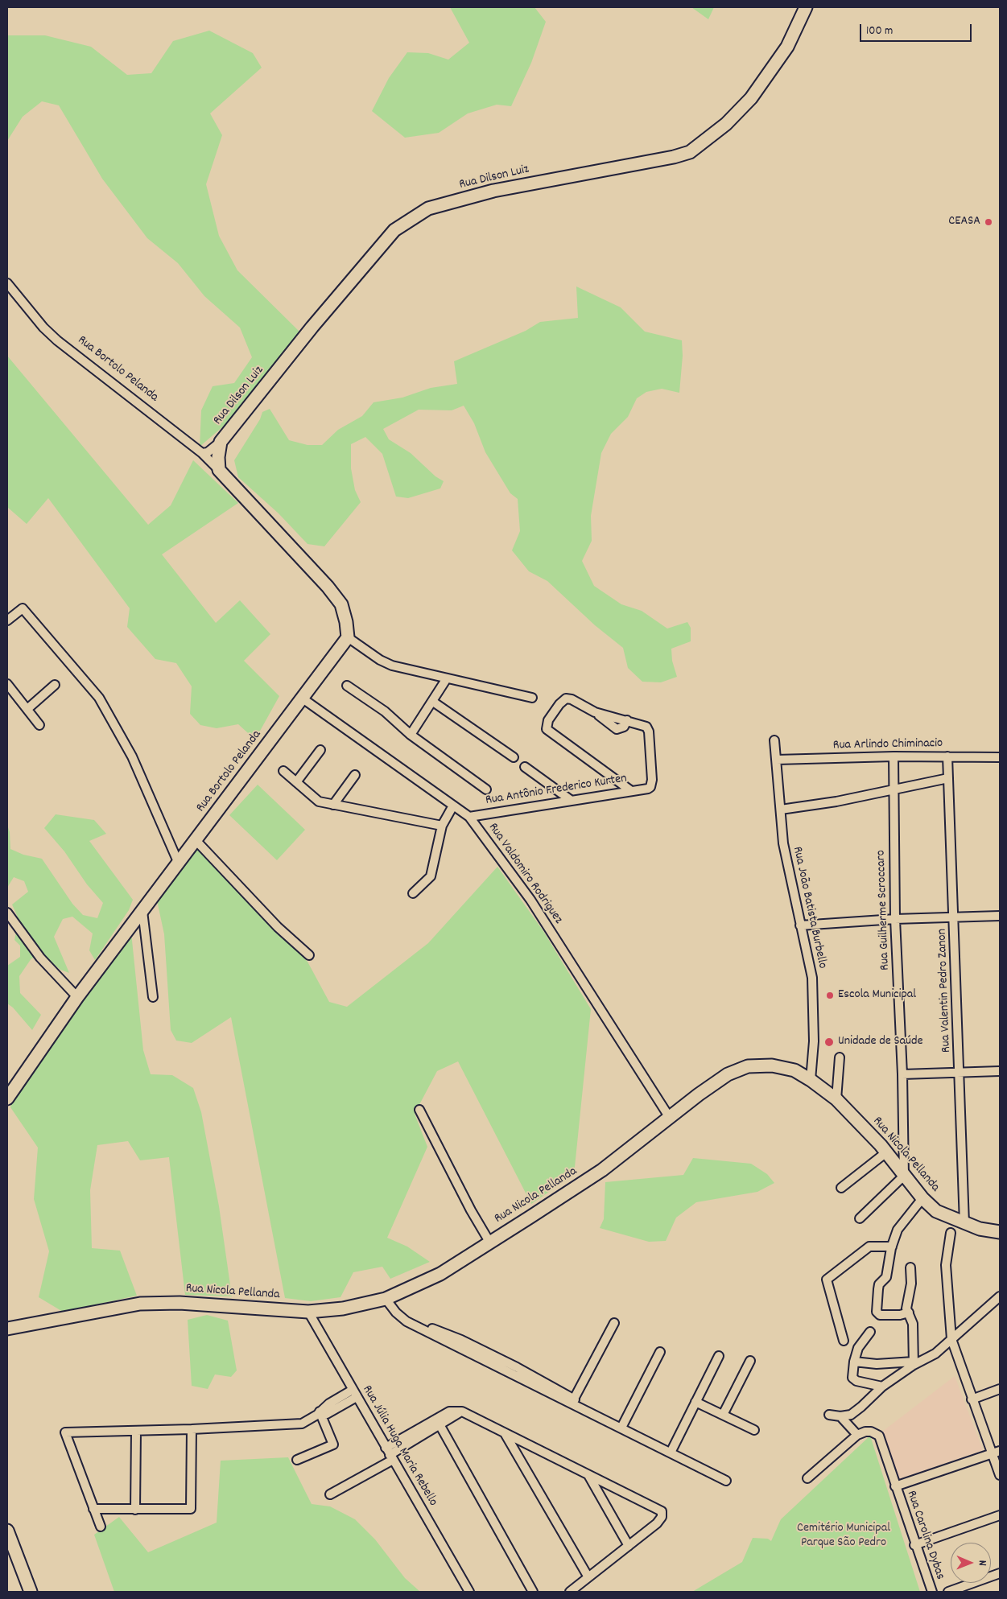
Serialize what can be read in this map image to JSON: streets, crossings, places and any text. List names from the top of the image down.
{
  "streets": {
    "street": [
      "Rua Dilson Luiz",
      "Rua Bortolo Pelanda",
      "Rua Arlindo Chiminacio",
      "Rua Antônio Frederico Kurten",
      "Rua Valdomiro Rodriguez",
      "Rua João Batista Burbello",
      "Rua Guilherme Scroccaro",
      "Rua Valentin Pedro Zanon",
      "Rua Nicola Pellanda",
      "Rua Júlia Huga Maria Rebello",
      "Rua Carolina Dybas"
    ]
  },
  "crossings": [
    ["Rua Bortolo Pelanda", "Rua Valdomiro Rodriguez"],
    ["Rua Arlindo Chiminacio", "Rua João Batista Burbello"],
    ["Rua Arlindo Chiminacio", "Rua Guilherme Scroccaro"],
    ["Rua Arlindo Chiminacio", "Rua Valentin Pedro Zanon"],
    ["Rua Antônio Frederico Kurten", "Rua Valdomiro Rodriguez"],
    ["Rua Valdomiro Rodriguez", "Rua Nicola Pellanda"],
    ["Rua João Batista Burbello", "Rua Nicola Pellanda"],
    ["Rua Guilherme Scroccaro", "Rua Nicola Pellanda"],
    ["Rua Valentin Pedro Zanon", "Rua Nicola Pellanda"],
    ["Rua Nicola Pellanda", "Rua Júlia Huga Maria Rebello"]
  ],
  "parks": ["Cemitério Municipal Parque São Pedro"],
  "places": ["CEASA", "Escola Municipal", "Unidade de Saúde"],
  "scale_bar": "100 m",
  "north": "right"
}
